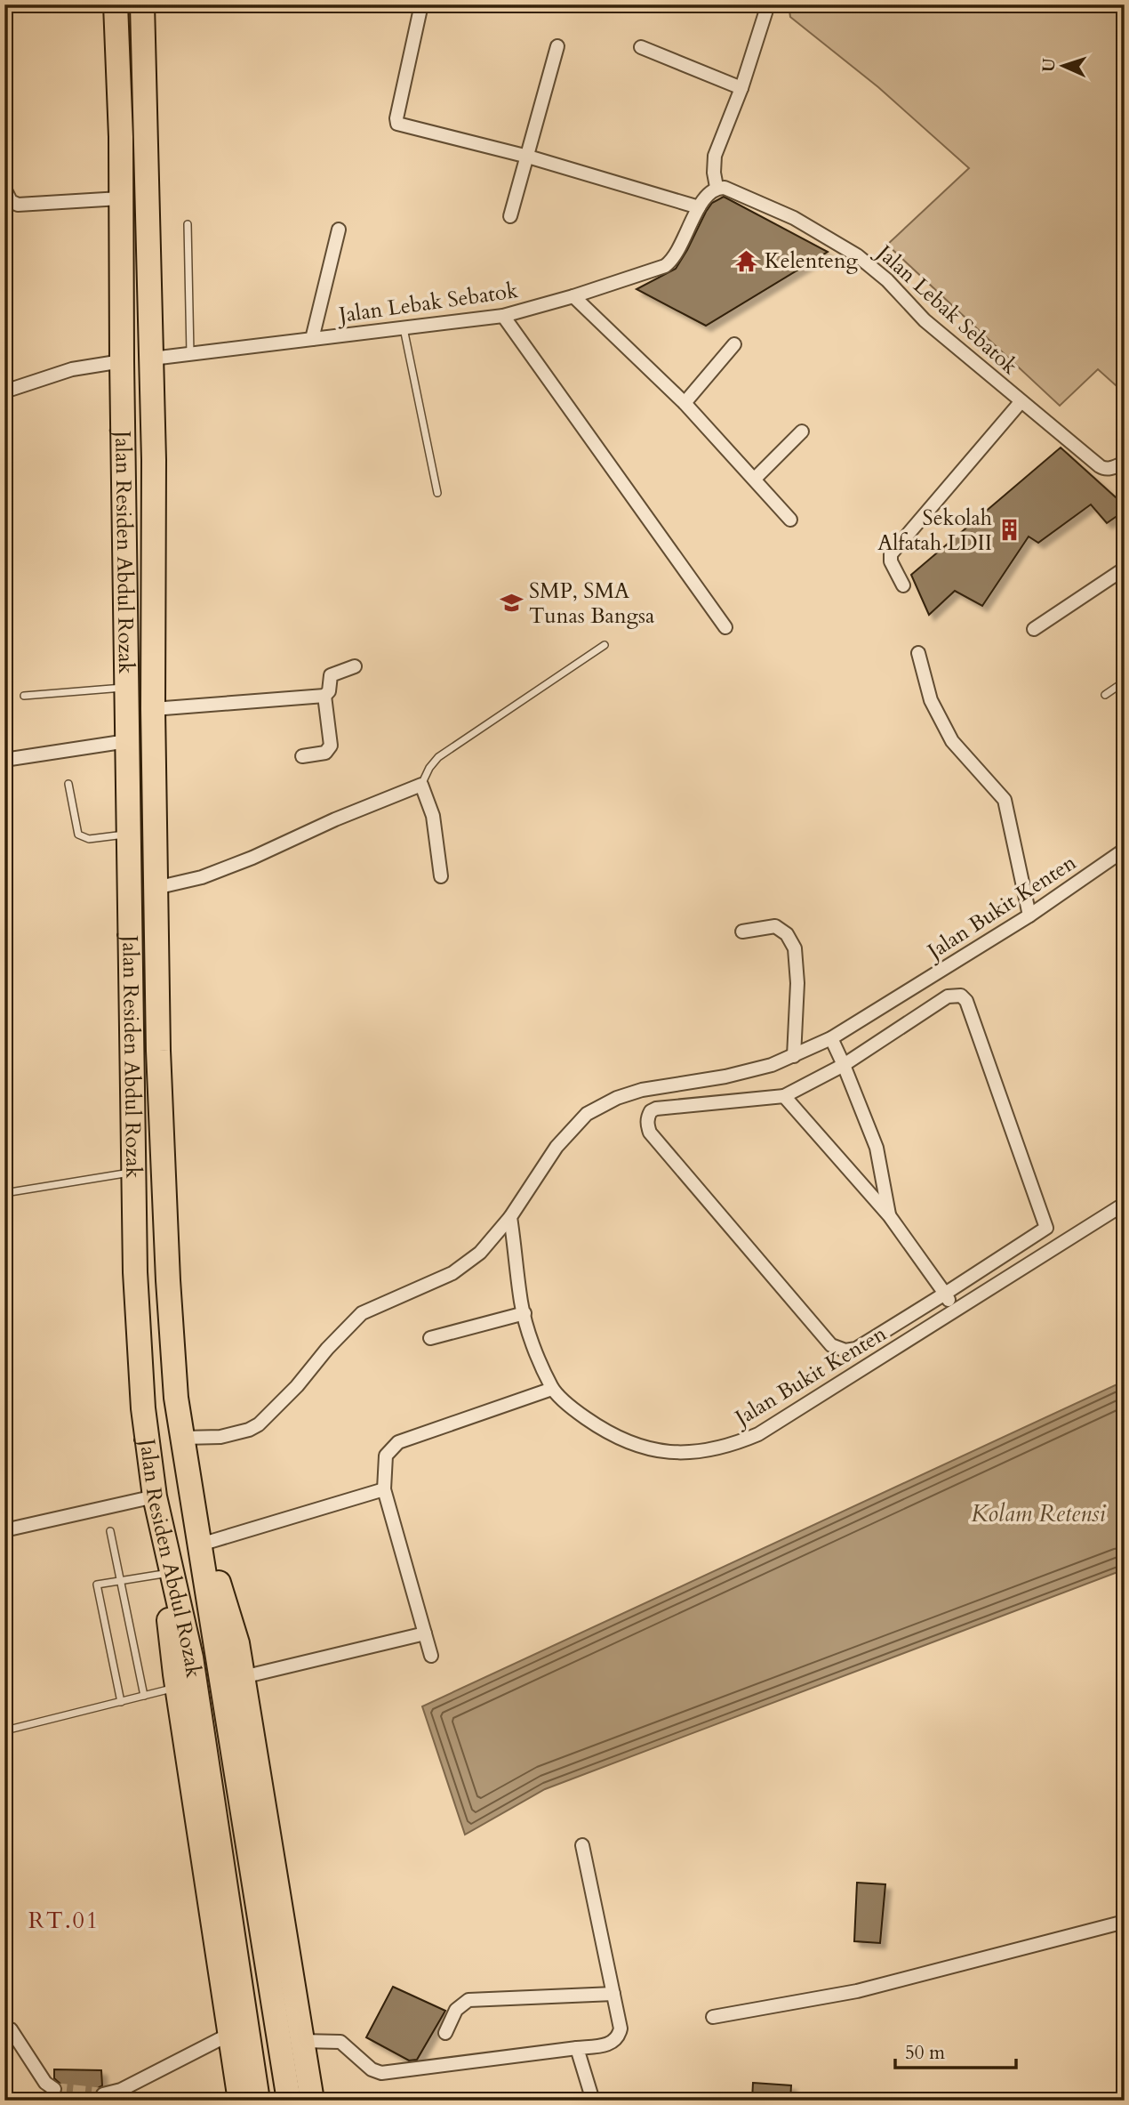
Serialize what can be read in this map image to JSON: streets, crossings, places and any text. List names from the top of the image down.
{
  "streets": {
    "highway": ["Jalan Residen Abdul Rozak"],
    "street": ["Jalan Lebak Sebatok", "Jalan Bukit Kenten"]
  },
  "crossings": [
    ["Jalan Lebak Sebatok", "Jalan Residen Abdul Rozak"]
  ],
  "districts": ["RT.01"],
  "water": ["Kolam Retensi"],
  "places": {
    "temple": ["Kelenteng"],
    "building": ["Sekolah Alfatah LDII"],
    "school or university": ["SMP, SMA Tunas Bangsa"]
  },
  "scale_bar": "50 m",
  "north": "left"
}
